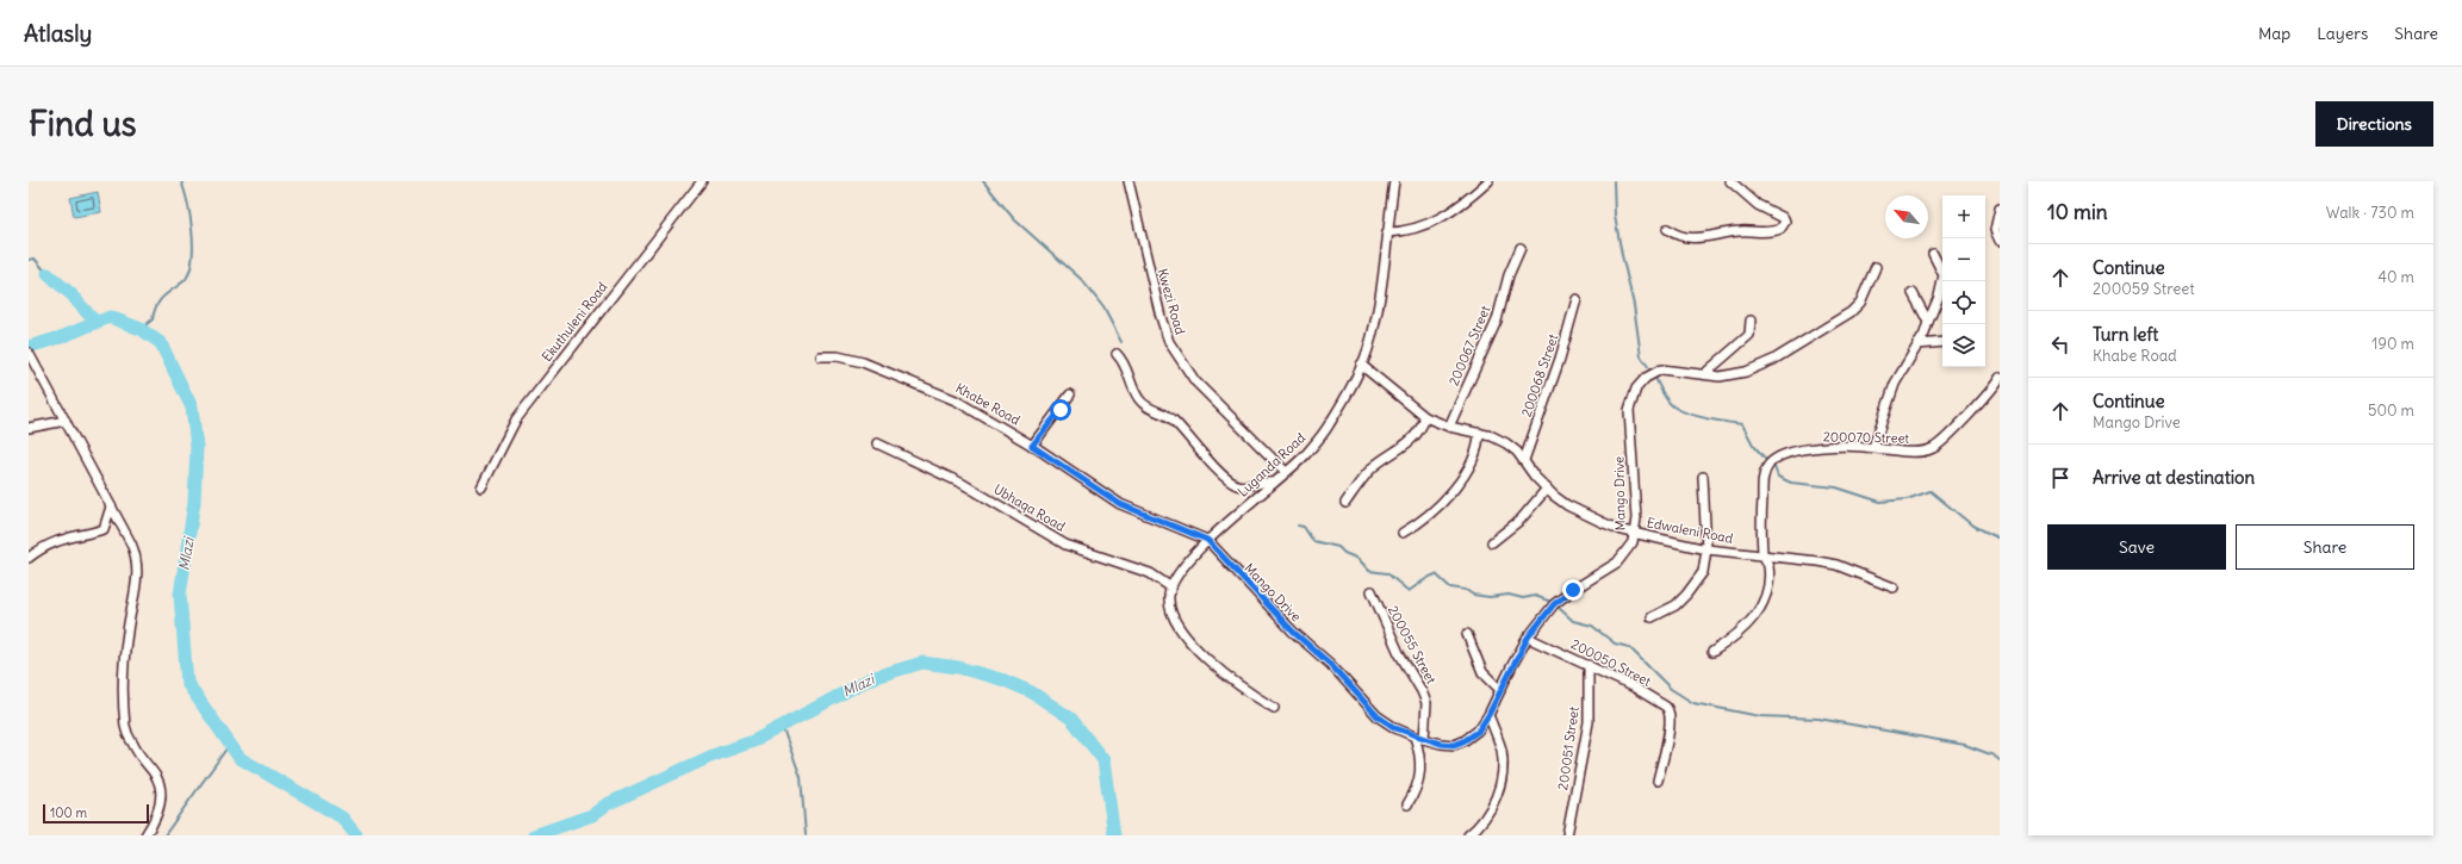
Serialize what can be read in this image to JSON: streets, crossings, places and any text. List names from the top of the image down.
{
  "streets": {
    "street": [
      "Kwezi Road",
      "Ekuthuleni Road",
      "200067 Street",
      "200068 Street",
      "Khabe Road",
      "200070 Street",
      "Luganda Road",
      "Mango Drive",
      "Ubhaqa Road",
      "Edwaleni Road",
      "200055 Street",
      "200050 Street",
      "200051 Street"
    ]
  },
  "crossings": [
    ["Kwezi Road", "Luganda Road"],
    ["200067 Street", "Edwaleni Road"],
    ["200068 Street", "Edwaleni Road"],
    ["Khabe Road", "Luganda Road"],
    ["Khabe Road", "Mango Drive"],
    ["200070 Street", "Edwaleni Road"],
    ["Luganda Road", "Mango Drive"],
    ["Luganda Road", "Ubhaqa Road"],
    ["Luganda Road", "Edwaleni Road"],
    ["Mango Drive", "Edwaleni Road"],
    ["Mango Drive", "200055 Street"],
    ["Mango Drive", "200050 Street"],
    ["200050 Street", "200051 Street"]
  ],
  "water": ["Mlazi"],
  "scale_bar": "100 m",
  "north": "top left",
  "page": {
    "header": "Atlasly",
    "nav": ["Map", "Layers", "Share"],
    "buttons": [
      "Directions",
      ["Save", "Share"]
    ],
    "title": "Find us",
    "heading": ["10 min", "Walk · 730 m"],
    "map_buttons": ["+", "−"],
    "list": [
      ["Continue", "200059 Street", "40 m"],
      ["Turn left", "Khabe Road", "190 m"],
      ["Continue", "Mango Drive", "500 m"],
      "Arrive at destination"
    ],
    "scale": "100 m"
  }
}
